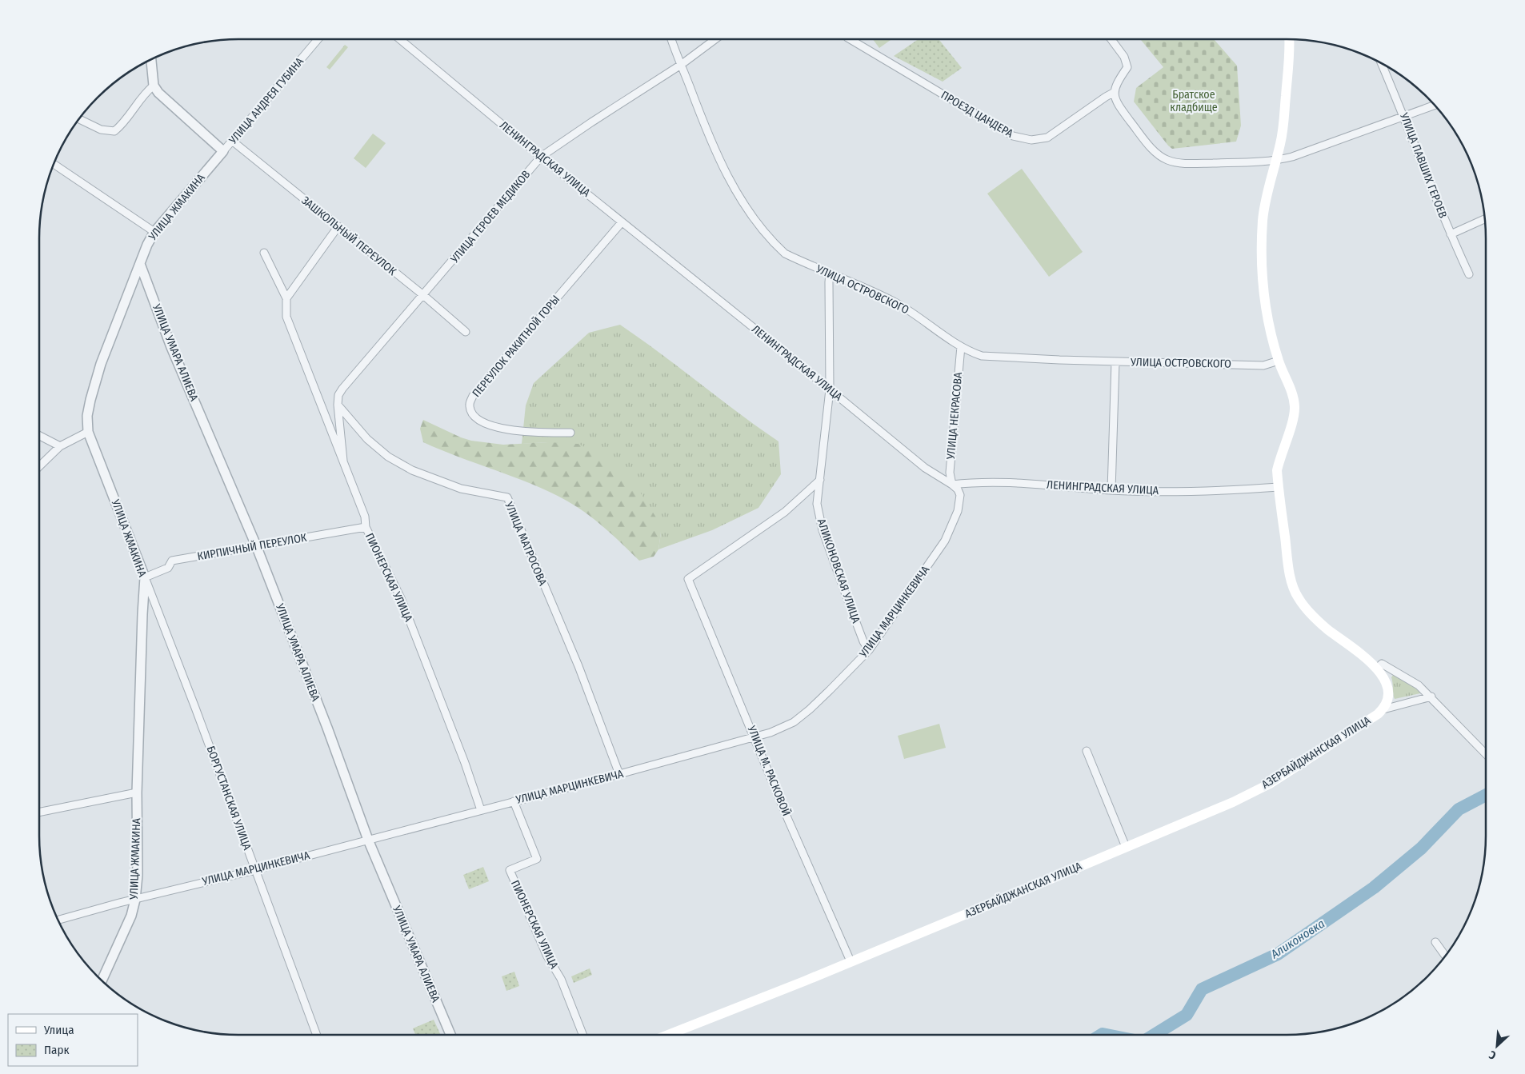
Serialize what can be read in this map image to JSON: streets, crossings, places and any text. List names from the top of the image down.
{
  "streets": {
    "main road": ["АЗЕРБАЙДЖАНСКАЯ УЛИЦА"],
    "street": [
      "УЛИЦА АНДРЕЯ ГУБИНА",
      "ПРОЕЗД ЦАНДЕРА",
      "ЛЕНИНГРАДСКАЯ УЛИЦА",
      "УЛИЦА ПАВШИХ ГЕРОЕВ",
      "УЛИЦА ЖМАКИНА",
      "УЛИЦА ГЕРОЕВ МЕДИКОВ",
      "ЗАШКОЛЬНЫЙ ПЕРЕУЛОК",
      "УЛИЦА ОСТРОВСКОГО",
      "ПЕРЕУЛОК РАКИТНОЙ ГОРЫ",
      "УЛИЦА УМАРА АЛИЕВА",
      "УЛИЦА НЕКРАСОВА",
      "УЛИЦА МАТРОСОВА",
      "КИРПИЧНЫЙ ПЕРЕУЛОК",
      "АЛИКОНОВСКАЯ УЛИЦА",
      "ПИОНЕРСКАЯ УЛИЦА",
      "УЛИЦА МАРЦИНКЕВИЧА",
      "УЛИЦА М. РАСКОВОЙ",
      "БОРГУСТАНСКАЯ УЛИЦА"
    ]
  },
  "crossings": [
    ["УЛИЦА АНДРЕЯ ГУБИНА", "УЛИЦА ЖМАКИНА"],
    ["УЛИЦА АНДРЕЯ ГУБИНА", "ЗАШКОЛЬНЫЙ ПЕРЕУЛОК"],
    ["ЛЕНИНГРАДСКАЯ УЛИЦА", "УЛИЦА ГЕРОЕВ МЕДИКОВ"],
    ["ЛЕНИНГРАДСКАЯ УЛИЦА", "ПЕРЕУЛОК РАКИТНОЙ ГОРЫ"],
    ["ЛЕНИНГРАДСКАЯ УЛИЦА", "УЛИЦА НЕКРАСОВА"],
    ["ЛЕНИНГРАДСКАЯ УЛИЦА", "АЛИКОНОВСКАЯ УЛИЦА"],
    ["ЛЕНИНГРАДСКАЯ УЛИЦА", "УЛИЦА МАРЦИНКЕВИЧА"],
    ["УЛИЦА ЖМАКИНА", "УЛИЦА УМАРА АЛИЕВА"],
    ["УЛИЦА ЖМАКИНА", "КИРПИЧНЫЙ ПЕРЕУЛОК"],
    ["УЛИЦА ЖМАКИНА", "УЛИЦА МАРЦИНКЕВИЧА"],
    ["УЛИЦА ЖМАКИНА", "БОРГУСТАНСКАЯ УЛИЦА"],
    ["УЛИЦА ГЕРОЕВ МЕДИКОВ", "ЗАШКОЛЬНЫЙ ПЕРЕУЛОК"],
    ["УЛИЦА ГЕРОЕВ МЕДИКОВ", "УЛИЦА ОСТРОВСКОГО"],
    ["УЛИЦА ГЕРОЕВ МЕДИКОВ", "УЛИЦА МАТРОСОВА"],
    ["УЛИЦА ГЕРОЕВ МЕДИКОВ", "ПИОНЕРСКАЯ УЛИЦА"],
    ["УЛИЦА ОСТРОВСКОГО", "УЛИЦА НЕКРАСОВА"],
    ["УЛИЦА ОСТРОВСКОГО", "АЛИКОНОВСКАЯ УЛИЦА"],
    ["УЛИЦА УМАРА АЛИЕВА", "КИРПИЧНЫЙ ПЕРЕУЛОК"],
    ["УЛИЦА УМАРА АЛИЕВА", "УЛИЦА МАРЦИНКЕВИЧА"],
    ["УЛИЦА НЕКРАСОВА", "УЛИЦА МАРЦИНКЕВИЧА"],
    ["УЛИЦА МАТРОСОВА", "УЛИЦА МАРЦИНКЕВИЧА"],
    ["КИРПИЧНЫЙ ПЕРЕУЛОК", "ПИОНЕРСКАЯ УЛИЦА"],
    ["КИРПИЧНЫЙ ПЕРЕУЛОК", "БОРГУСТАНСКАЯ УЛИЦА"],
    ["АЛИКОНОВСКАЯ УЛИЦА", "УЛИЦА МАРЦИНКЕВИЧА"],
    ["АЛИКОНОВСКАЯ УЛИЦА", "УЛИЦА М. РАСКОВОЙ"],
    ["ПИОНЕРСКАЯ УЛИЦА", "УЛИЦА МАРЦИНКЕВИЧА"],
    ["УЛИЦА МАРЦИНКЕВИЧА", "УЛИЦА М. РАСКОВОЙ"],
    ["УЛИЦА МАРЦИНКЕВИЧА", "БОРГУСТАНСКАЯ УЛИЦА"],
    ["АЗЕРБАЙДЖАНСКАЯ УЛИЦА", "УЛИЦА М. РАСКОВОЙ"]
  ],
  "water": ["Аликоновка"],
  "parks": ["Братское кладбище"],
  "legend": ["Улица", "Парк"],
  "north": "bottom left"
}
